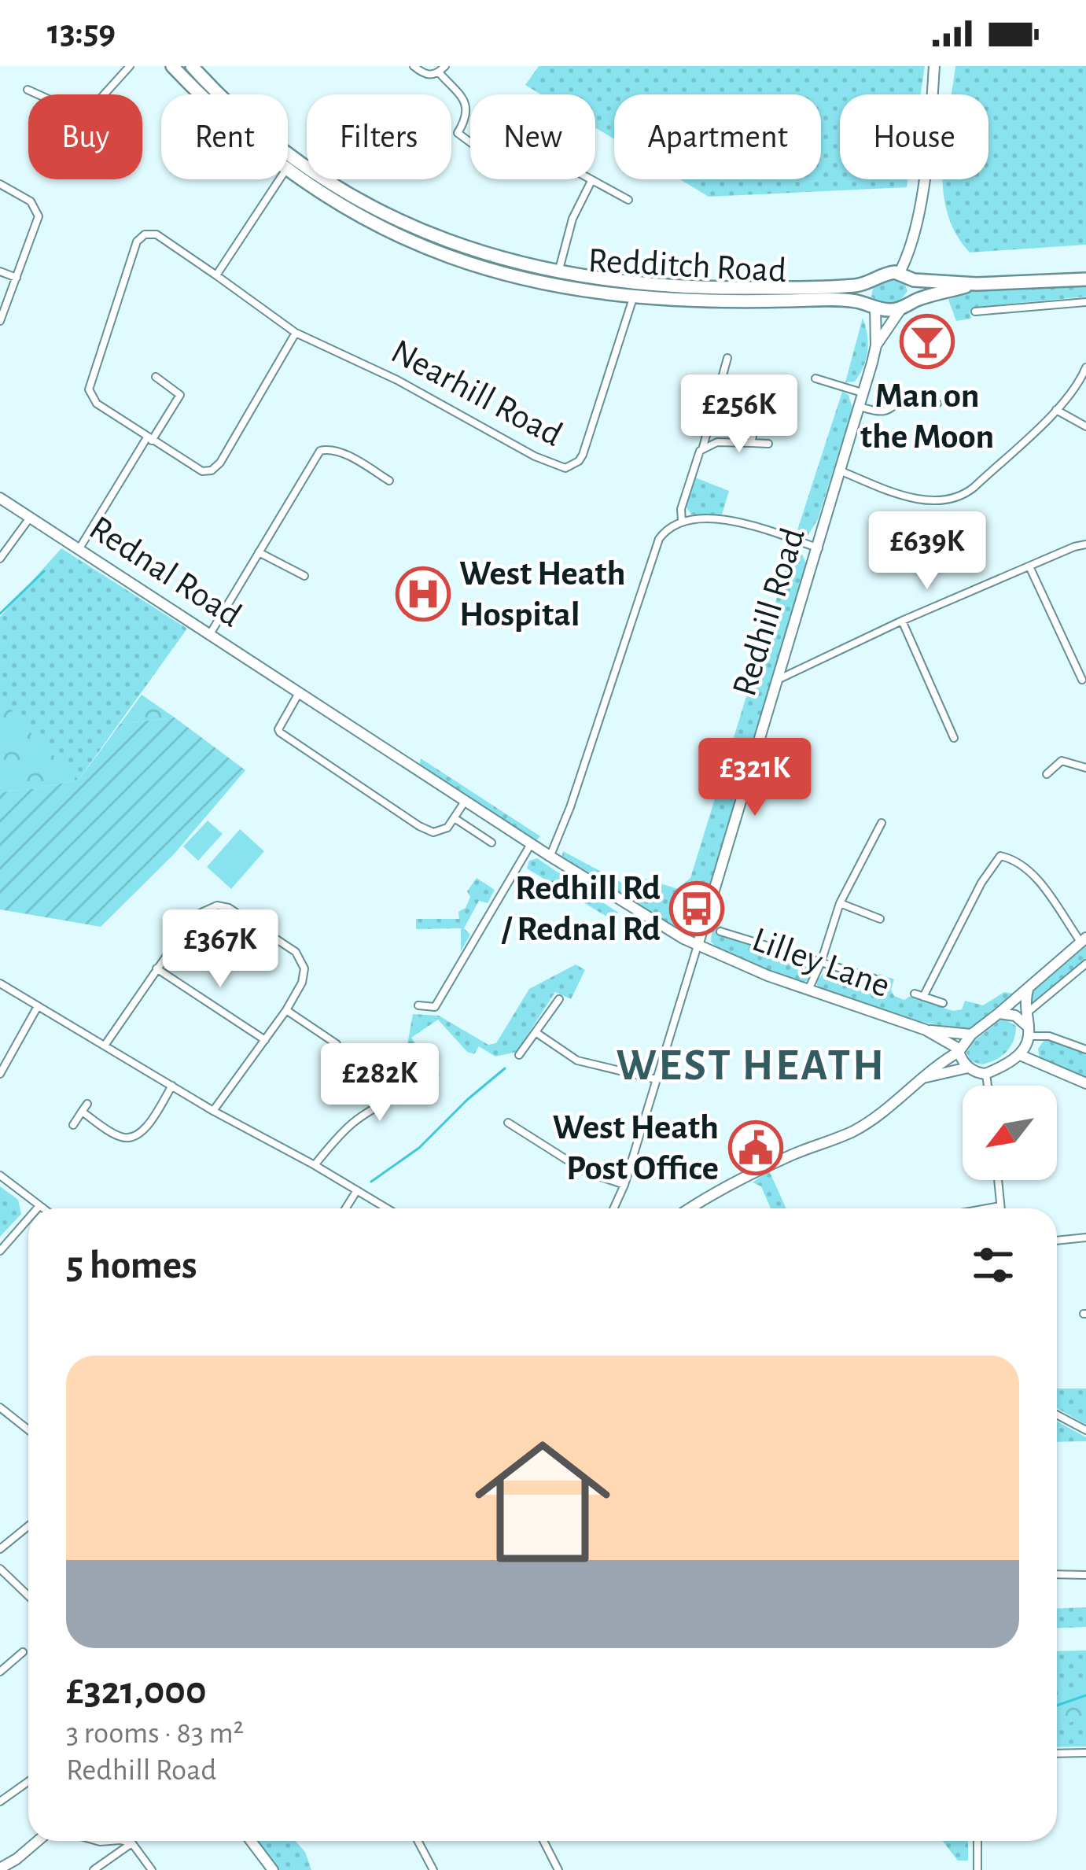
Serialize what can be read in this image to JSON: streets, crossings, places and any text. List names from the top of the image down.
{
  "streets": {
    "highway": ["Redditch Road"],
    "street": [
      "Nearhill Road",
      "Rednal Road",
      "Redhill Road",
      "Lilley Lane"
    ]
  },
  "crossings": [
    ["Redditch Road", "Nearhill Road"],
    ["Redditch Road", "Redhill Road"],
    ["Rednal Road", "Redhill Road"],
    ["Rednal Road", "Lilley Lane"],
    ["Redhill Road", "Lilley Lane"]
  ],
  "districts": ["WEST HEATH"],
  "places": {
    "bar": ["Man on the Moon"],
    "hospital": ["West Heath Hospital"],
    "bus stop": ["Redhill Rd / Rednal Rd"],
    "public building": ["West Heath Post Office"]
  },
  "north": "bottom left",
  "page": {
    "status": "13:59",
    "chip": [
      "Buy",
      "Rent",
      "Filters",
      "New",
      "Apartment",
      "House"
    ],
    "price": [
      "£256K",
      "£639K",
      "£321K",
      "£367K",
      "£282K"
    ],
    "heading": "5 homes",
    "list": [
      {
        "name": "£321,000",
        "note": "3 rooms · 83 m² · Redhill Road"
      }
    ]
  }
}
